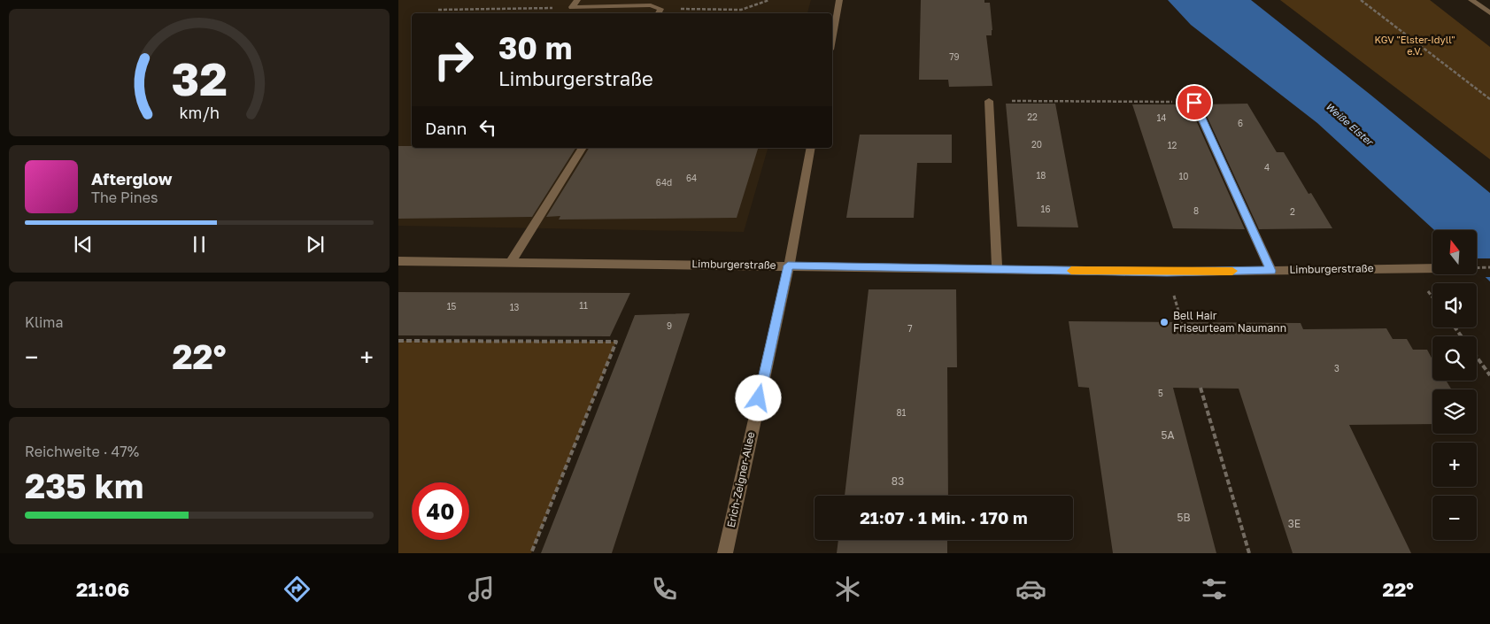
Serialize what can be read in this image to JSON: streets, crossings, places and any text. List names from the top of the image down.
{
  "streets": {
    "street": ["Limburgerstraße", "Erich-Zeigner-Allee"]
  },
  "crossings": [
    ["Limburgerstraße", "Erich-Zeigner-Allee"]
  ],
  "water": ["Weiße Elster"],
  "parks": ["KGV \"Elster-Idyll\" e.V."],
  "places": ["Bell Hair Friseurteam Naumann"],
  "house_numbers": [
    "79",
    "22",
    "14",
    "6",
    "20",
    "12",
    "4",
    "18",
    "10",
    "64",
    "64d",
    "16",
    "8",
    "2",
    "11",
    "15",
    "13",
    "9",
    "7",
    "3",
    "5",
    "81",
    "5A",
    "83",
    "5B",
    "3E"
  ],
  "north": "top",
  "page": {
    "turn": ["30 m", "Limburgerstraße"],
    "then": "Dann",
    "song": ["Afterglow", "The Pines"],
    "map_buttons": ["+", "−"],
    "tile": [
      "Klima",
      ["Reichweite · 47%", "235 km"]
    ],
    "heat": ["−", "22°", "+"],
    "limit": "40",
    "trip": "21:07 · 1 Min. · 170 m",
    "tabs": ["21:06", "22°"],
    "gauge": ["32", "km/h"]
  }
}
